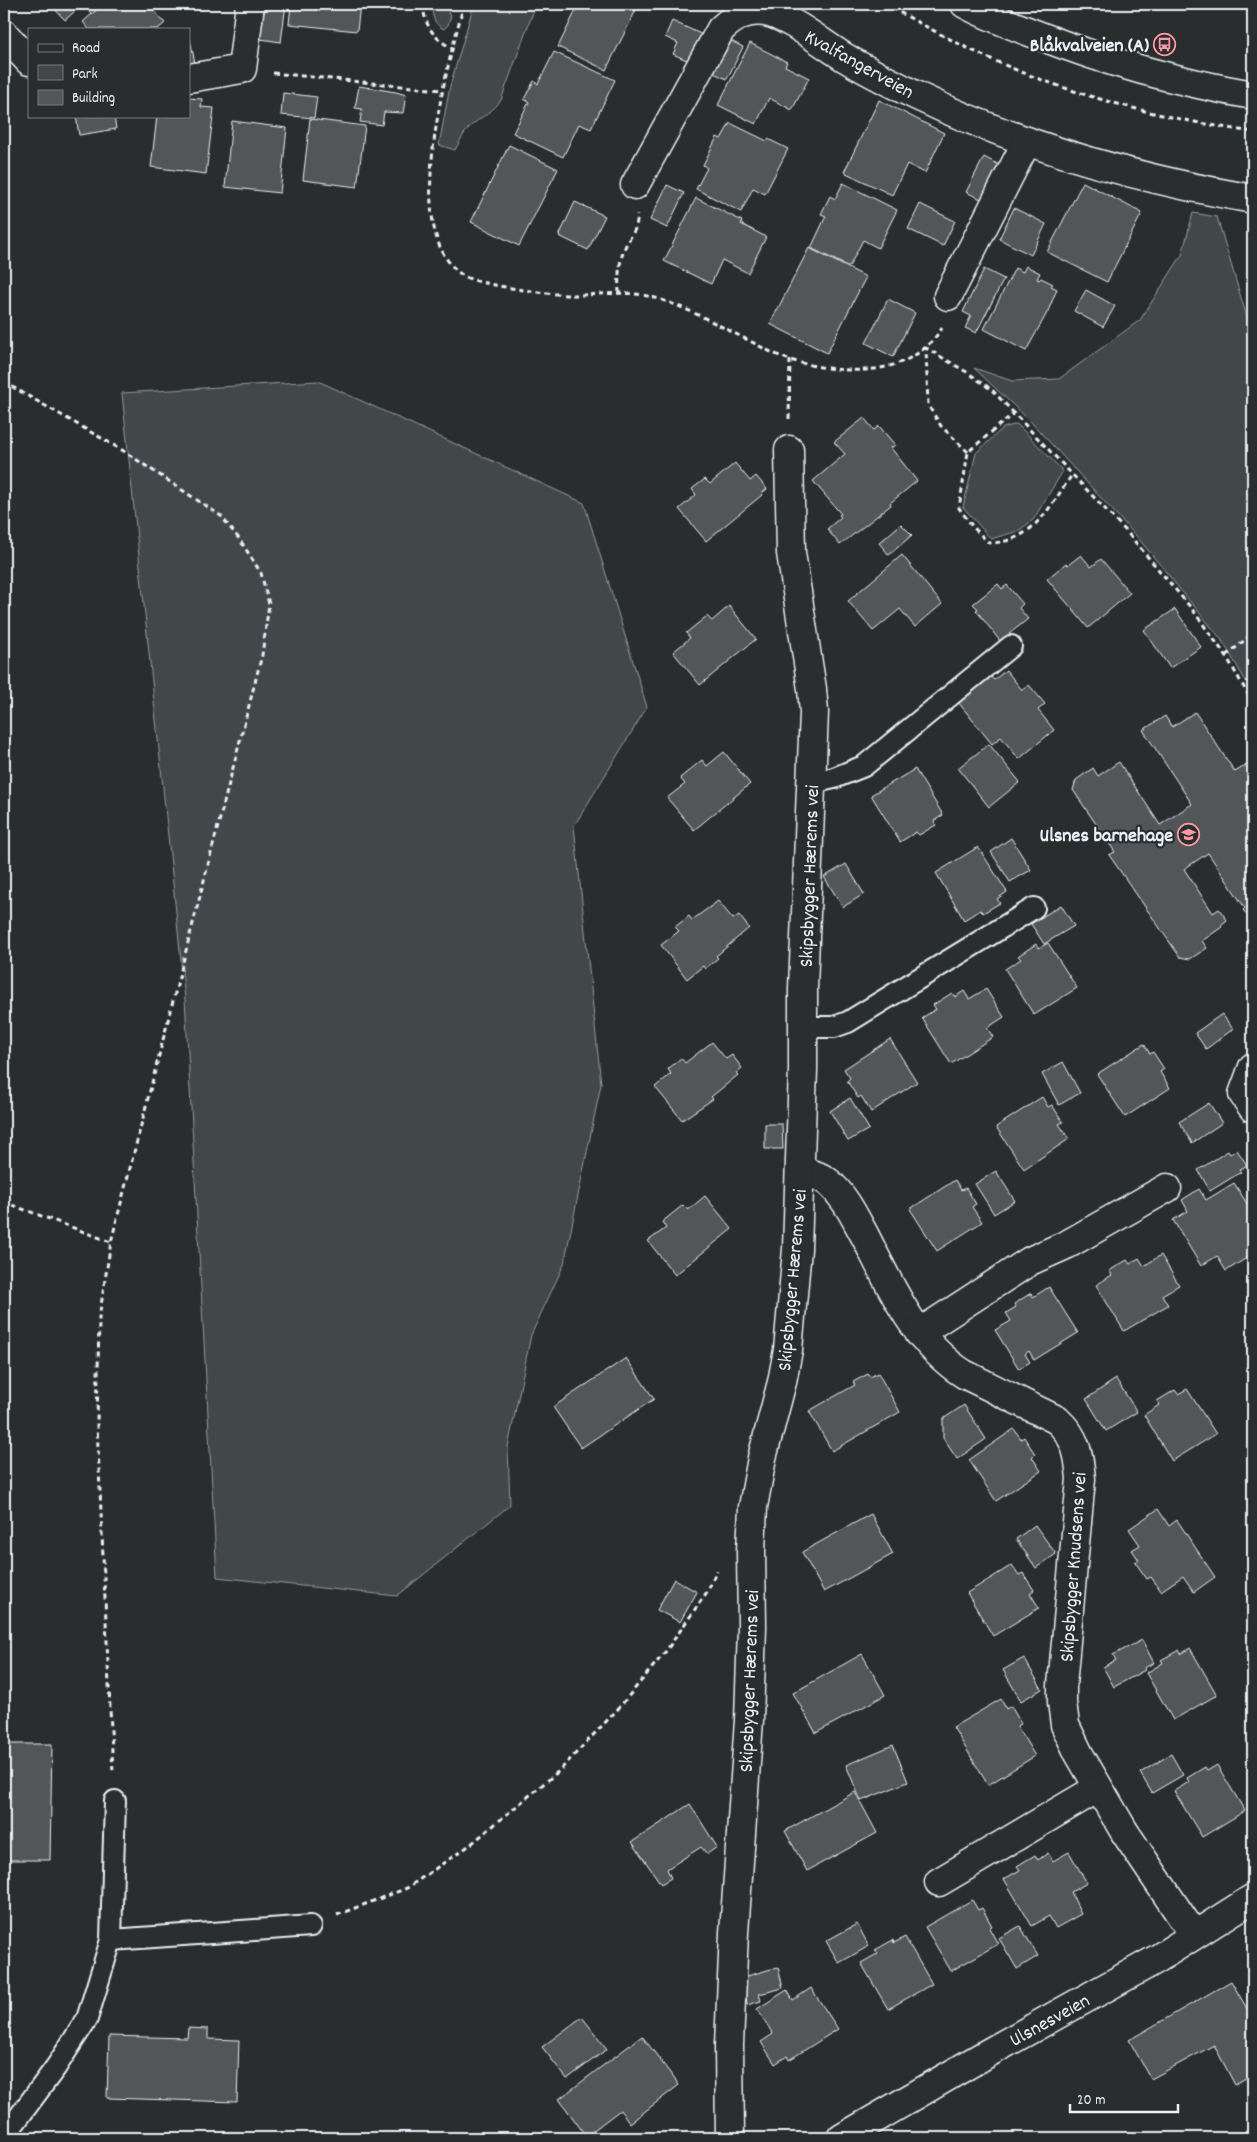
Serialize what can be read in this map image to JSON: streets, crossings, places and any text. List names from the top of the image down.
{
  "streets": {
    "street": [
      "Kvalfangerveien",
      "Skipsbygger Hærems vei",
      "Skipsbygger Knudsens vei",
      "Ulsnesveien"
    ]
  },
  "crossings": [
    ["Skipsbygger Hærems vei", "Skipsbygger Knudsens vei"],
    ["Skipsbygger Knudsens vei", "Ulsnesveien"]
  ],
  "places": {
    "bus stop": ["Blåkvalveien (A)"],
    "school or university": ["Ulsnes barnehage"]
  },
  "legend": ["Road", "Park", "Building"],
  "scale_bar": "20 m"
}
